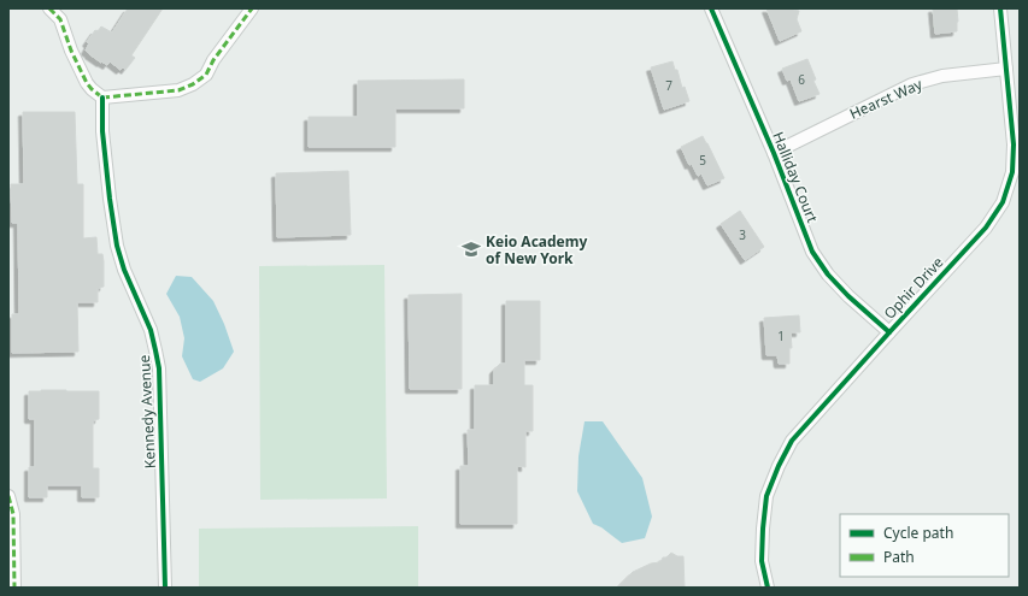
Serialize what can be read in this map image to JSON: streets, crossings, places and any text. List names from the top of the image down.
{
  "streets": {
    "street": [
      "Hearst Way",
      "Halliday Court",
      "Ophir Drive",
      "Kennedy Avenue"
    ]
  },
  "crossings": [
    ["Hearst Way", "Halliday Court"],
    ["Hearst Way", "Ophir Drive"],
    ["Halliday Court", "Ophir Drive"]
  ],
  "places": {
    "school or university": ["Keio Academy of New York"]
  },
  "house_numbers": [
    "6",
    "7",
    "5",
    "3",
    "1"
  ],
  "legend": ["Cycle path", "Path"]
}
